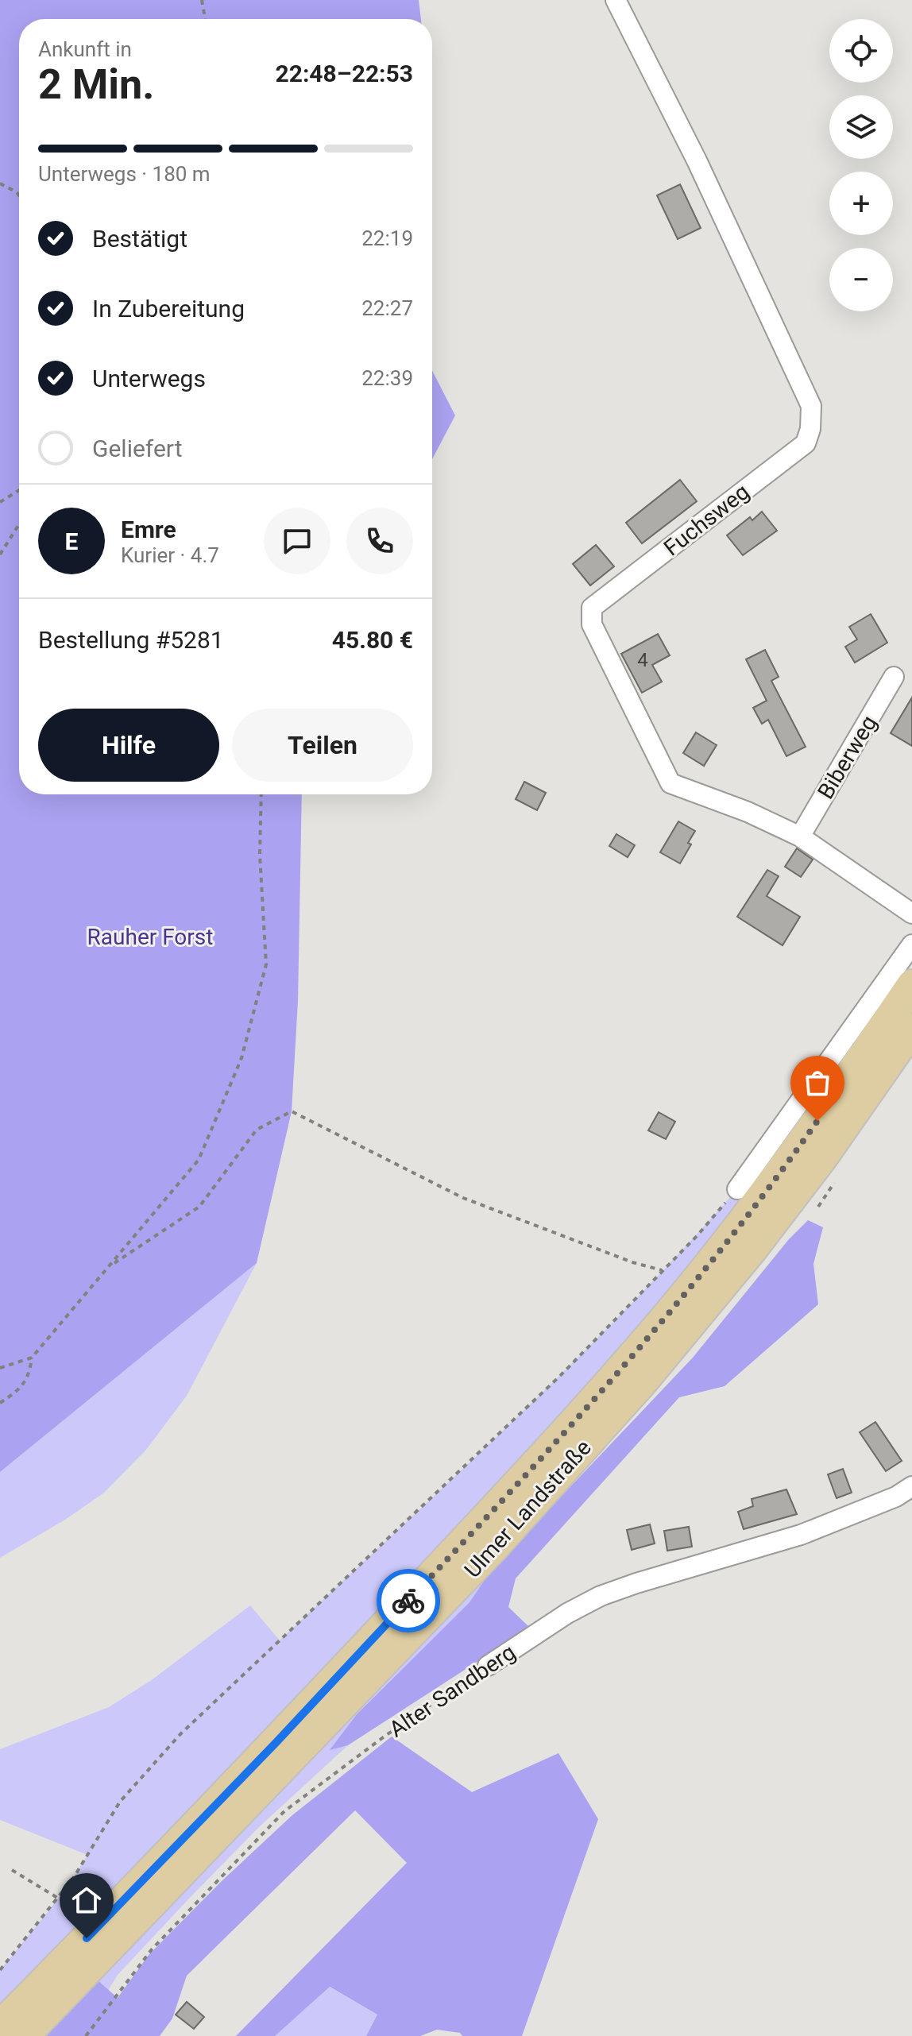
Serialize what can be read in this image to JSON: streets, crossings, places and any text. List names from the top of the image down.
{
  "streets": {
    "main road": ["Ulmer Landstraße"],
    "street": ["Fuchsweg", "Biberweg", "Alter Sandberg"]
  },
  "crossings": [
    ["Fuchsweg", "Biberweg"]
  ],
  "parks": ["Rauher Forst"],
  "house_numbers": ["4"],
  "page": {
    "map_buttons": ["+", "−"],
    "heading": ["2 Min.", "Ankunft in", "22:48–22:53"],
    "panel": [
      "Emre",
      "Kurier · 4.7",
      "Bestellung #5281",
      "45.80 €"
    ],
    "bar": "Unterwegs · 180 m",
    "list": [
      ["Bestätigt", "22:19"],
      ["In Zubereitung", "22:27"],
      ["Unterwegs", "22:39"],
      "Geliefert"
    ],
    "round": "E",
    "buttons": ["Hilfe", "Teilen"]
  }
}
